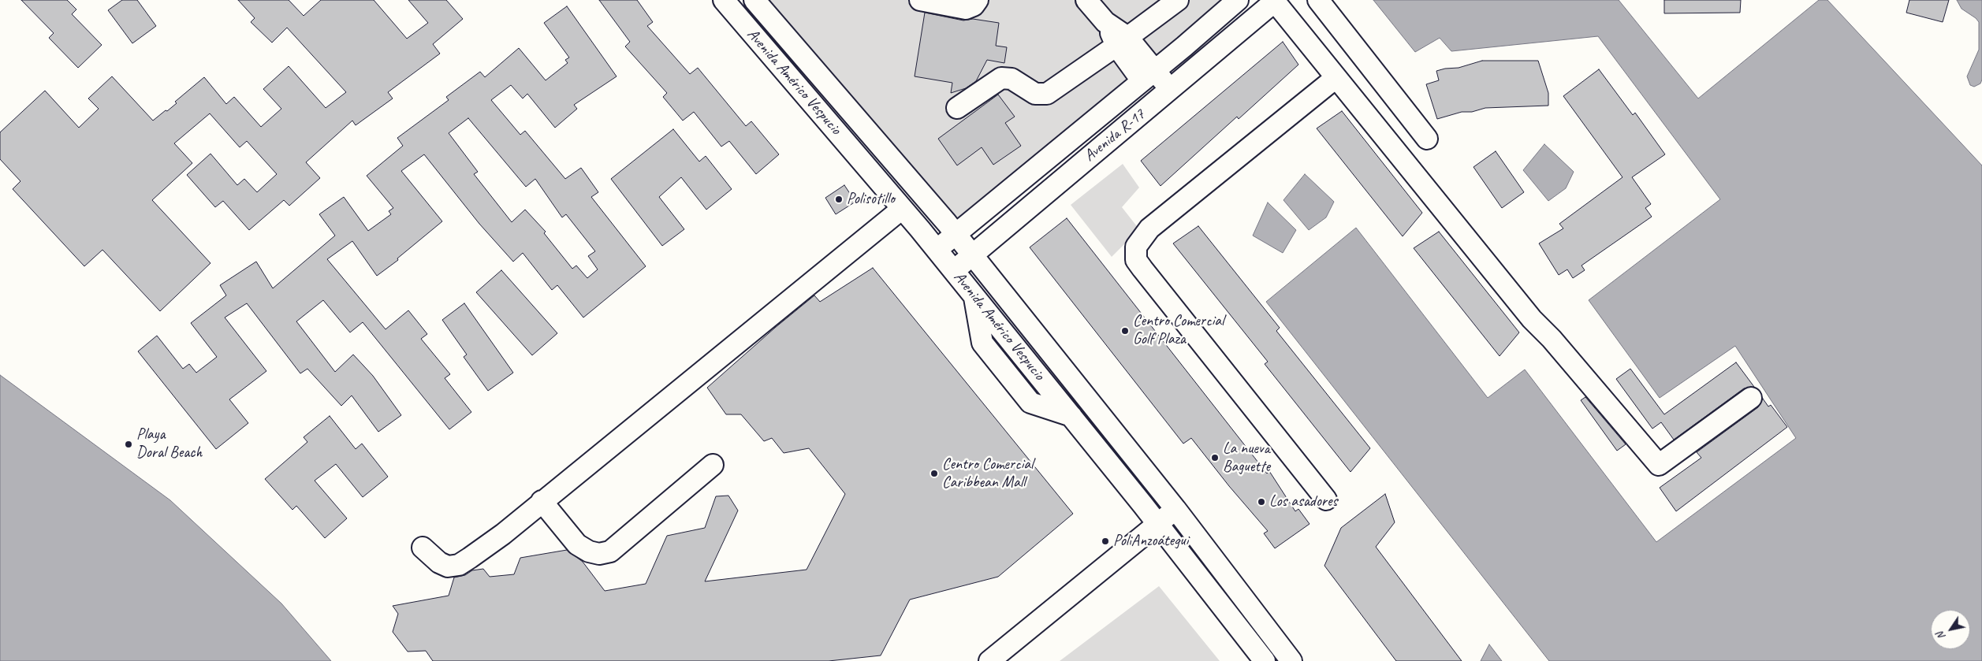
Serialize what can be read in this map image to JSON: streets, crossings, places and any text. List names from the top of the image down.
{
  "streets": {
    "street": ["Avenida Américo Vespucio", "Avenida R-17"]
  },
  "crossings": [
    ["Avenida Américo Vespucio", "Avenida R-17"]
  ],
  "places": [
    "Polisotillo",
    "Centro Comercial Golf Plaza",
    "Playa Doral Beach",
    "La nueva Baguette",
    "Centro Comercial Caribbean Mall",
    "Los asadores",
    "PoliAnzoátegui"
  ],
  "north": "bottom left"
}
